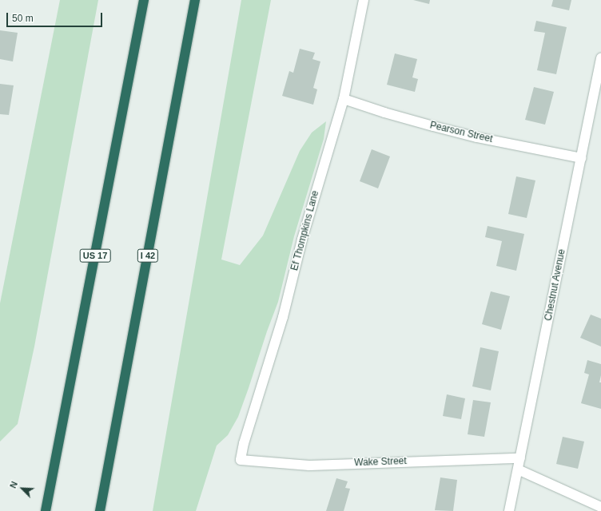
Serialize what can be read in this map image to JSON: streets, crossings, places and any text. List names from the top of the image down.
{
  "streets": {
    "highway": ["US 17", "I 42"],
    "street": [
      "Pearson Street",
      "Ef Thompkins Lane",
      "Chestnut Avenue",
      "Wake Street"
    ]
  },
  "crossings": [
    ["Pearson Street", "Ef Thompkins Lane"],
    ["Pearson Street", "Chestnut Avenue"],
    ["Ef Thompkins Lane", "Wake Street"],
    ["Chestnut Avenue", "Wake Street"]
  ],
  "scale_bar": "50 m",
  "north": "top left"
}
